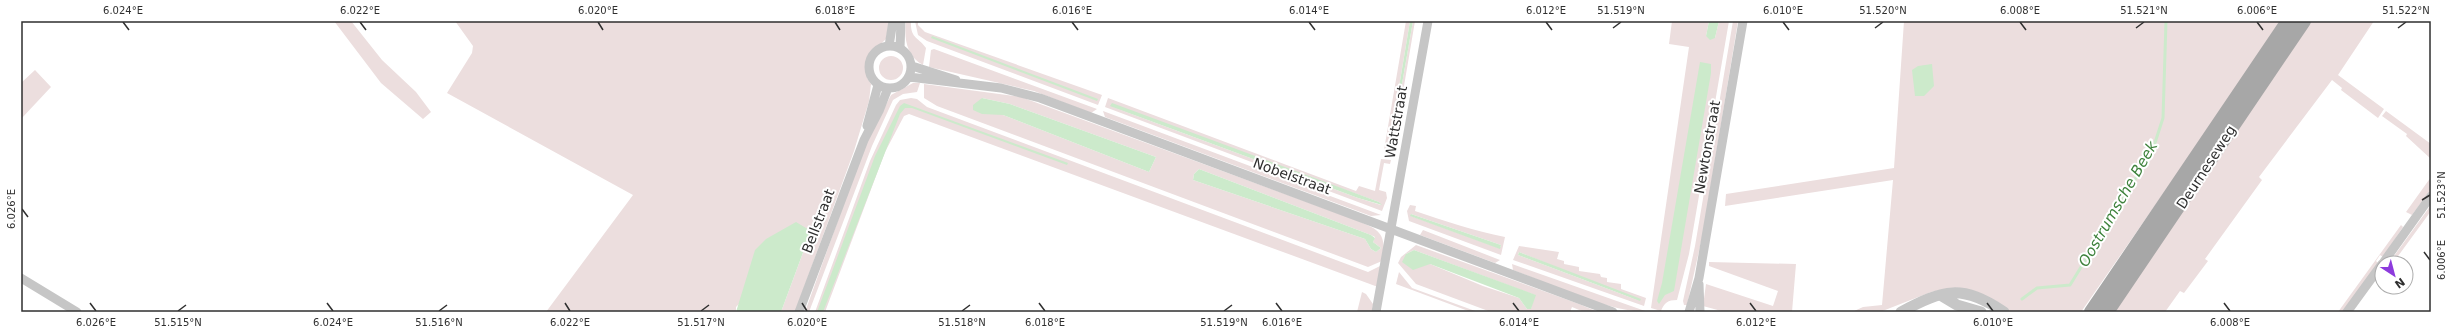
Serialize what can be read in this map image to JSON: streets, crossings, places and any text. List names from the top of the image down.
{
  "streets": {
    "main road": ["Deurneseweg"],
    "street": [
      "Wattstraat",
      "Newtonstraat",
      "Nobelstraat",
      "Bellstraat"
    ]
  },
  "crossings": [
    ["Wattstraat", "Nobelstraat"],
    ["Nobelstraat", "Bellstraat"]
  ],
  "water": ["Oostrumsche Beek"],
  "north": "bottom right",
  "coordinates": [
    "6.024°E",
    "6.022°E",
    "6.020°E",
    "6.018°E",
    "6.016°E",
    "6.014°E",
    "6.012°E",
    "51.519°N",
    "6.010°E",
    "51.520°N",
    "6.008°E",
    "51.521°N",
    "6.006°E",
    "51.522°N",
    "51.523°N",
    "6.026°E",
    "51.515°N",
    "51.516°N",
    "51.517°N",
    "51.518°N"
  ]
}
